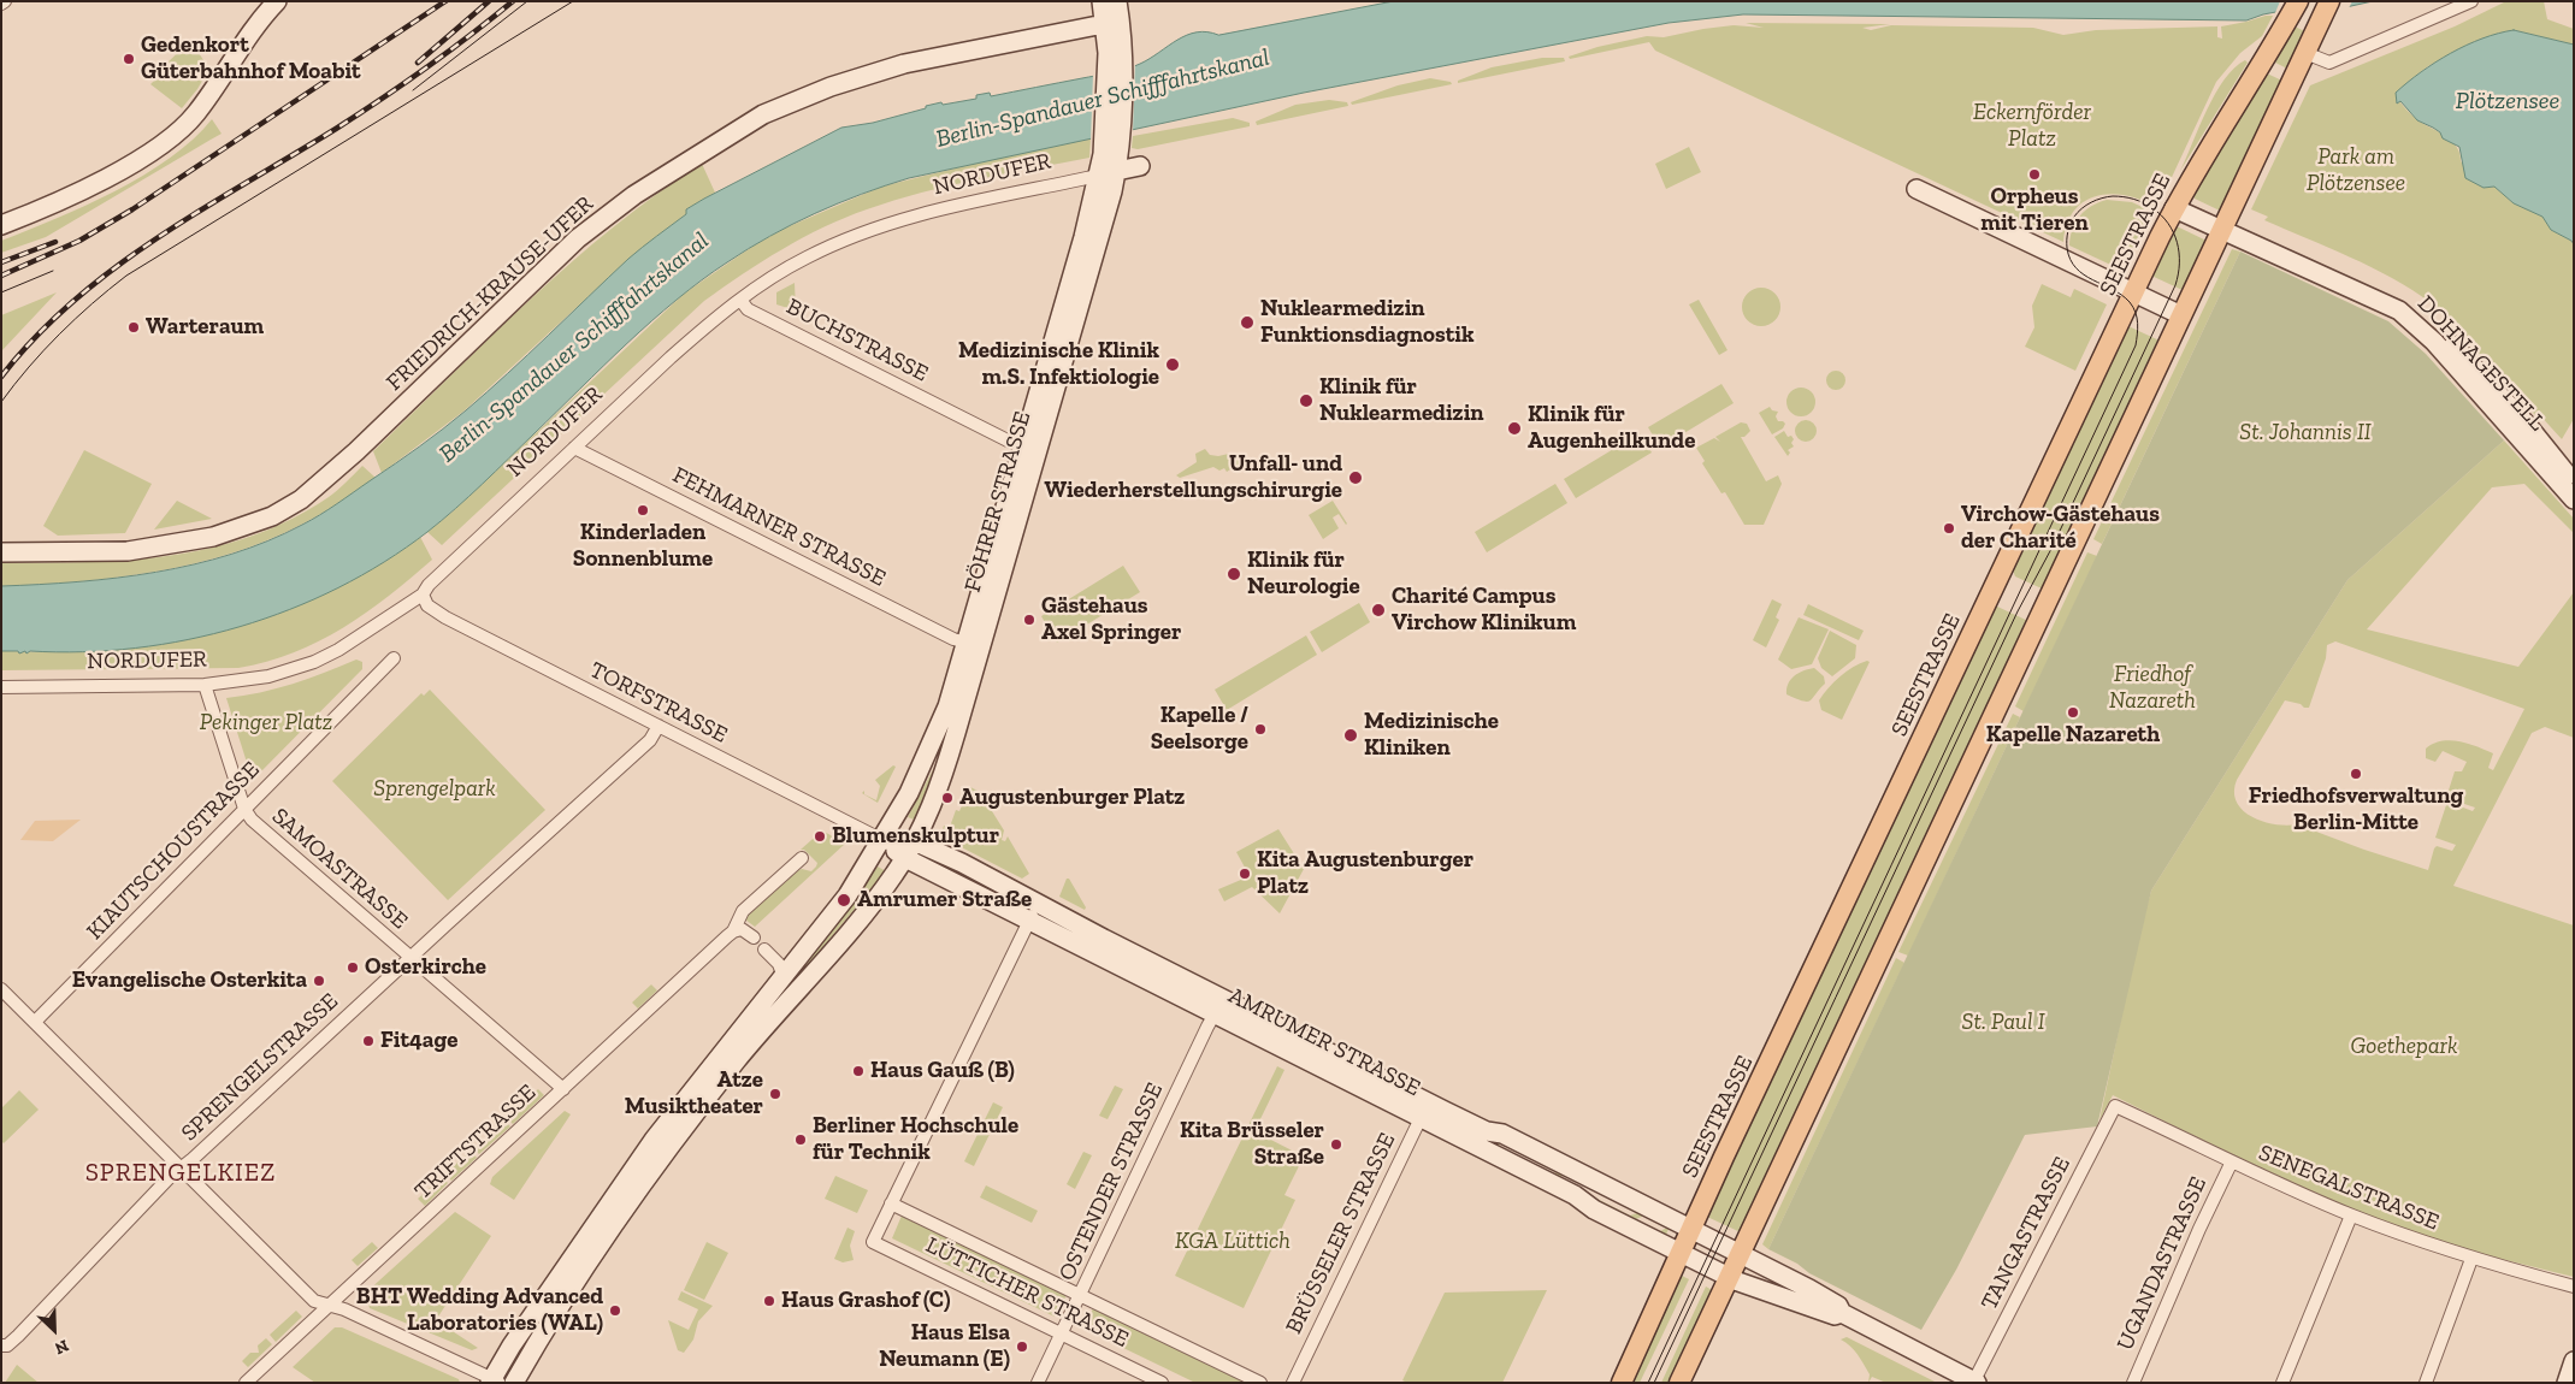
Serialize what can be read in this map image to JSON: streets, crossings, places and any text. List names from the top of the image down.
{
  "streets": {
    "main road": [
      "NORDUFER",
      "SEESTRASSE",
      "FRIEDRICH-KRAUSE-UFER",
      "DOHNAGESTELL",
      "FÖHRER STRASSE",
      "AMRUMER STRASSE"
    ],
    "street": [
      "BUCHSTRASSE",
      "FEHMARNER STRASSE",
      "TORFSTRASSE",
      "KIAUTSCHOUSTRASSE",
      "SAMOASTRASSE",
      "SPRENGELSTRASSE",
      "TRIFTSTRASSE",
      "OSTENDER STRASSE",
      "SENEGALSTRASSE",
      "BRÜSSELER STRASSE",
      "TANGASTRASSE",
      "UGANDASTRASSE",
      "LÜTTICHER STRASSE"
    ]
  },
  "crossings": [
    ["NORDUFER", "BUCHSTRASSE"],
    ["NORDUFER", "FÖHRER STRASSE"],
    ["NORDUFER", "FEHMARNER STRASSE"],
    ["NORDUFER", "TORFSTRASSE"],
    ["NORDUFER", "SAMOASTRASSE"],
    ["SEESTRASSE", "DOHNAGESTELL"],
    ["SEESTRASSE", "AMRUMER STRASSE"],
    ["BUCHSTRASSE", "FÖHRER STRASSE"],
    ["FÖHRER STRASSE", "FEHMARNER STRASSE"],
    ["FÖHRER STRASSE", "TORFSTRASSE"],
    ["FÖHRER STRASSE", "AMRUMER STRASSE"],
    ["TORFSTRASSE", "AMRUMER STRASSE"],
    ["TORFSTRASSE", "SPRENGELSTRASSE"],
    ["KIAUTSCHOUSTRASSE", "SAMOASTRASSE"],
    ["SAMOASTRASSE", "SPRENGELSTRASSE"],
    ["SAMOASTRASSE", "TRIFTSTRASSE"],
    ["AMRUMER STRASSE", "OSTENDER STRASSE"],
    ["AMRUMER STRASSE", "BRÜSSELER STRASSE"],
    ["OSTENDER STRASSE", "LÜTTICHER STRASSE"],
    ["SENEGALSTRASSE", "TANGASTRASSE"],
    ["SENEGALSTRASSE", "UGANDASTRASSE"]
  ],
  "districts": ["SPRENGELKIEZ"],
  "water": ["Berlin-Spandauer Schifffahrtskanal", "Plötzensee"],
  "parks": [
    "Eckernförder Platz",
    "Park am Plötzensee",
    "St. Johannis II",
    "Friedhof Nazareth",
    "Pekinger Platz",
    "Sprengelpark",
    "St. Paul I",
    "Goethepark",
    "KGA Lüttich"
  ],
  "places": [
    "Gedenkort Güterbahnhof Moabit",
    "Orpheus mit Tieren",
    "Nuklearmedizin Funktionsdiagnostik",
    "Warteraum",
    "Medizinische Klinik m.S. Infektiologie",
    "Klinik für Nuklearmedizin",
    "Klinik für Augenheilkunde",
    "Unfall- und Wiederherstellungschirurgie",
    "Kinderladen Sonnenblume",
    "Virchow-Gästehaus der Charité",
    "Klinik für Neurologie",
    "Charité Campus Virchow Klinikum",
    "Gästehaus Axel Springer",
    "Kapelle Nazareth",
    "Kapelle / Seelsorge",
    "Medizinische Kliniken",
    "Friedhofsverwaltung Berlin-Mitte",
    "Augustenburger Platz",
    "Blumenskulptur",
    "Kita Augustenburger Platz",
    "Amrumer Straße",
    "Osterkirche",
    "Evangelische Osterkita",
    "Fit4age",
    "Haus Gauß (B)",
    "Atze Musiktheater",
    "Berliner Hochschule für Technik",
    "Kita Brüsseler Straße",
    "Haus Grashof (C)",
    "BHT Wedding Advanced Laboratories (WAL)",
    "Haus Elsa Neumann (E)"
  ],
  "north": "bottom right"
}
